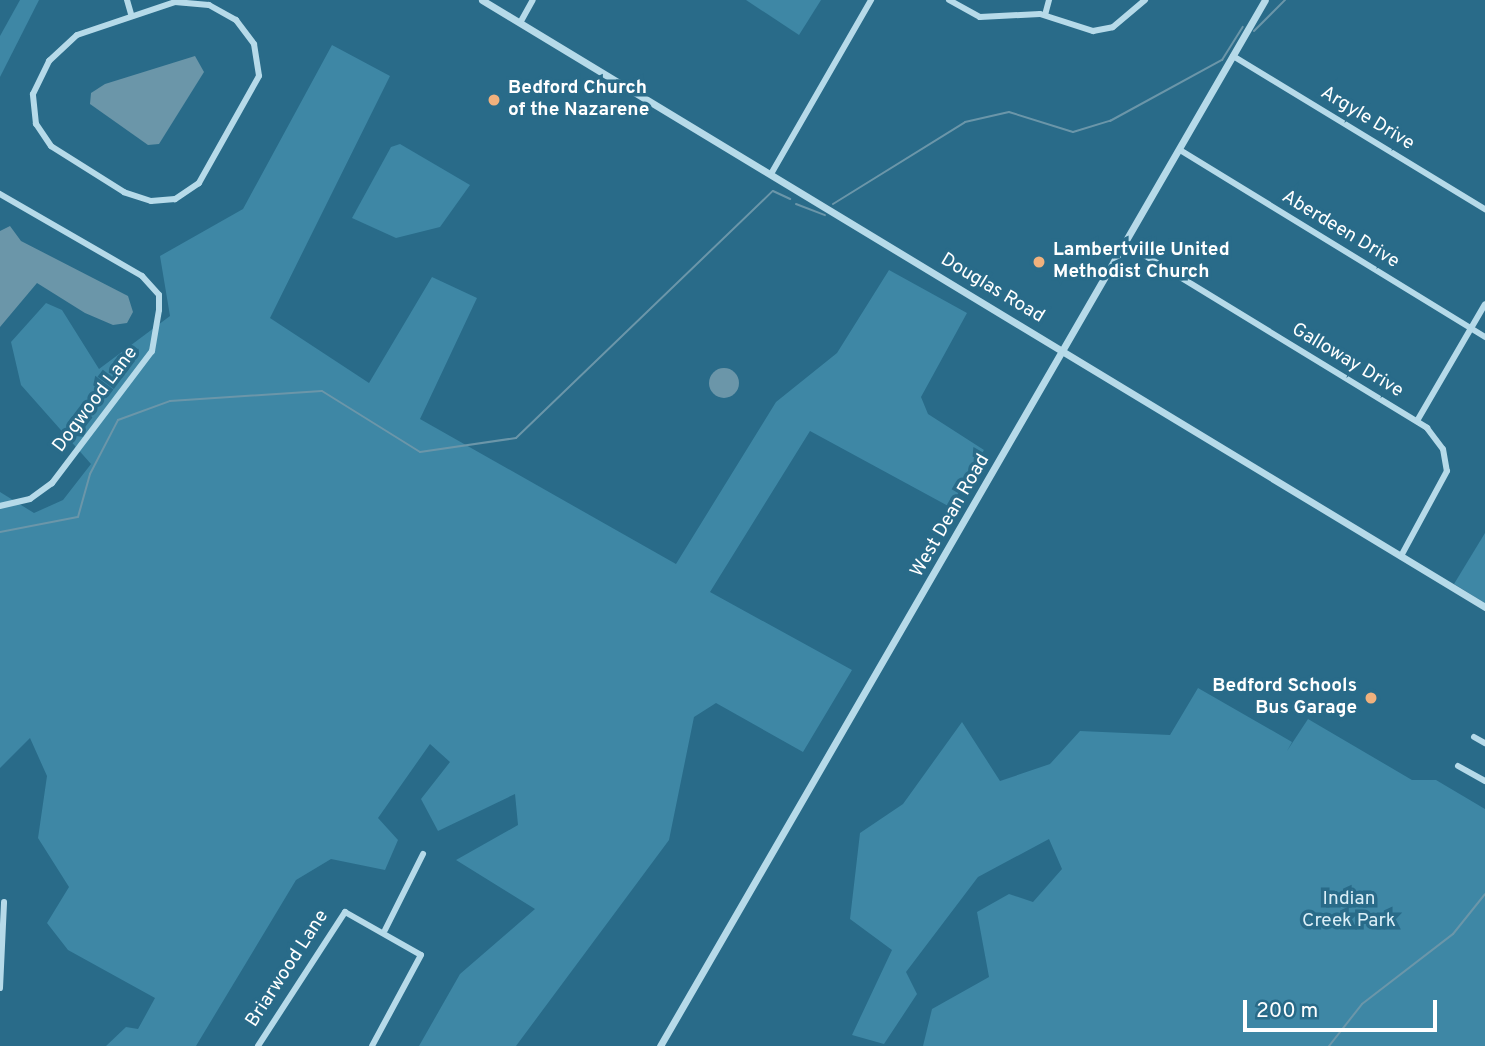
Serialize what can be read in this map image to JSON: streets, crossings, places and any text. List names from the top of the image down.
{
  "streets": {
    "street": [
      "Argyle Drive",
      "Aberdeen Drive",
      "Douglas Road",
      "Galloway Drive",
      "Dogwood Lane",
      "West Dean Road",
      "Briarwood Lane"
    ]
  },
  "crossings": [
    ["Argyle Drive", "West Dean Road"],
    ["Aberdeen Drive", "West Dean Road"],
    ["Douglas Road", "Galloway Drive"],
    ["Douglas Road", "West Dean Road"],
    ["Galloway Drive", "West Dean Road"]
  ],
  "parks": ["Indian Creek Park"],
  "places": ["Bedford Church of the Nazarene", "Lambertville United Methodist Church", "Bedford Schools Bus Garage"],
  "scale_bar": "200 m"
}
